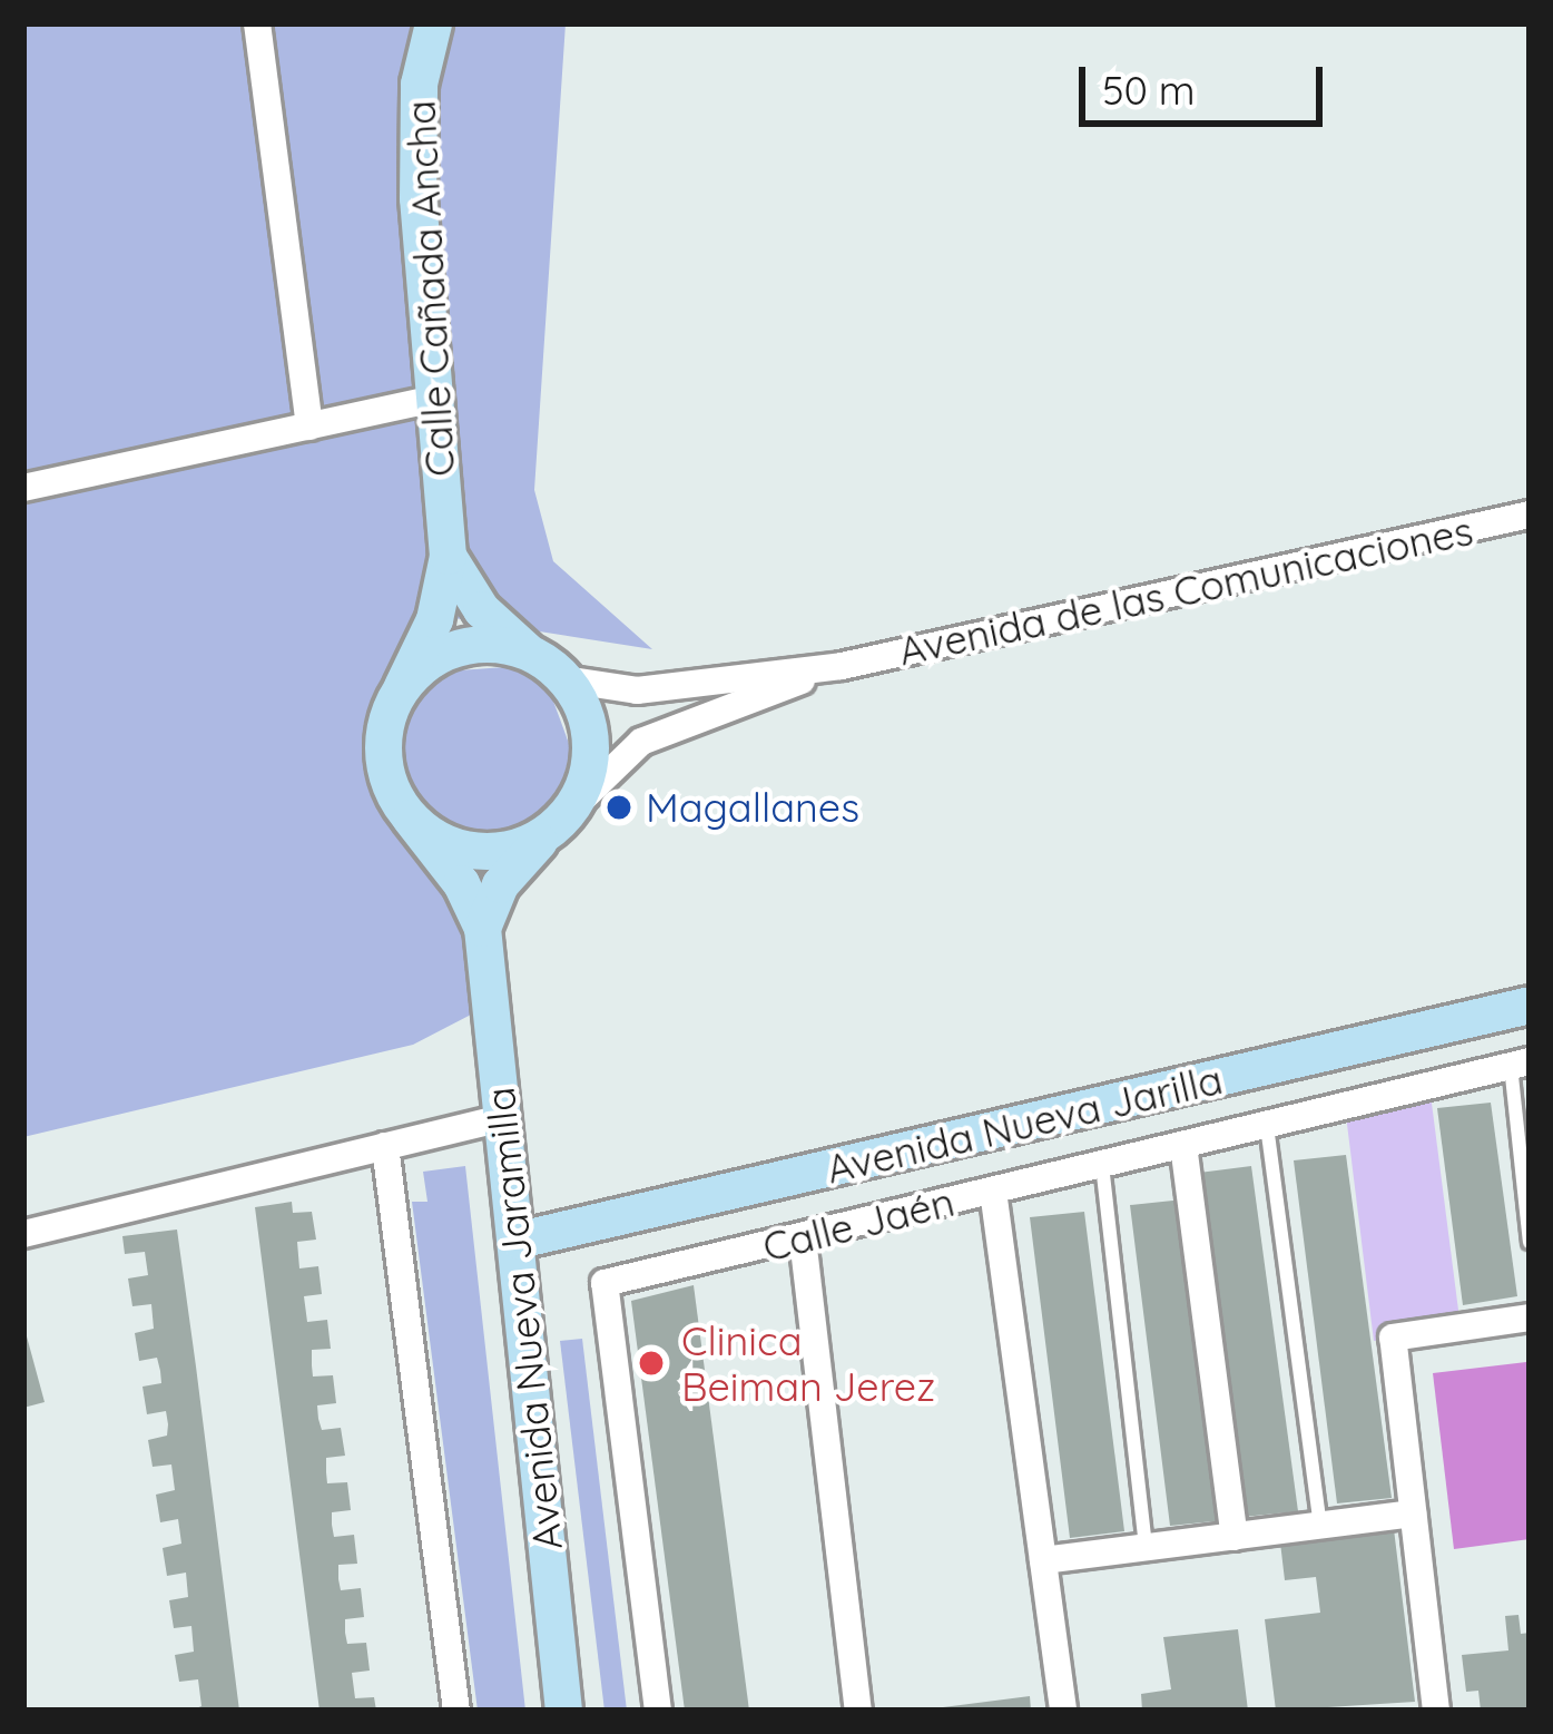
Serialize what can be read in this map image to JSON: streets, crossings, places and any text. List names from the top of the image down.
{
  "streets": {
    "street": [
      "Calle Cañada Ancha",
      "Avenida de las Comunicaciones",
      "Avenida Nueva Jarilla",
      "Calle Jaén",
      "Avenida Nueva Jaramilla"
    ]
  },
  "crossings": [
    ["Calle Cañada Ancha", "Avenida de las Comunicaciones"],
    ["Calle Cañada Ancha", "Avenida Nueva Jaramilla"],
    ["Avenida de las Comunicaciones", "Avenida Nueva Jaramilla"],
    ["Avenida Nueva Jarilla", "Avenida Nueva Jaramilla"]
  ],
  "places": ["Magallanes", "Clinica Beiman Jerez"],
  "scale_bar": "50 m"
}
